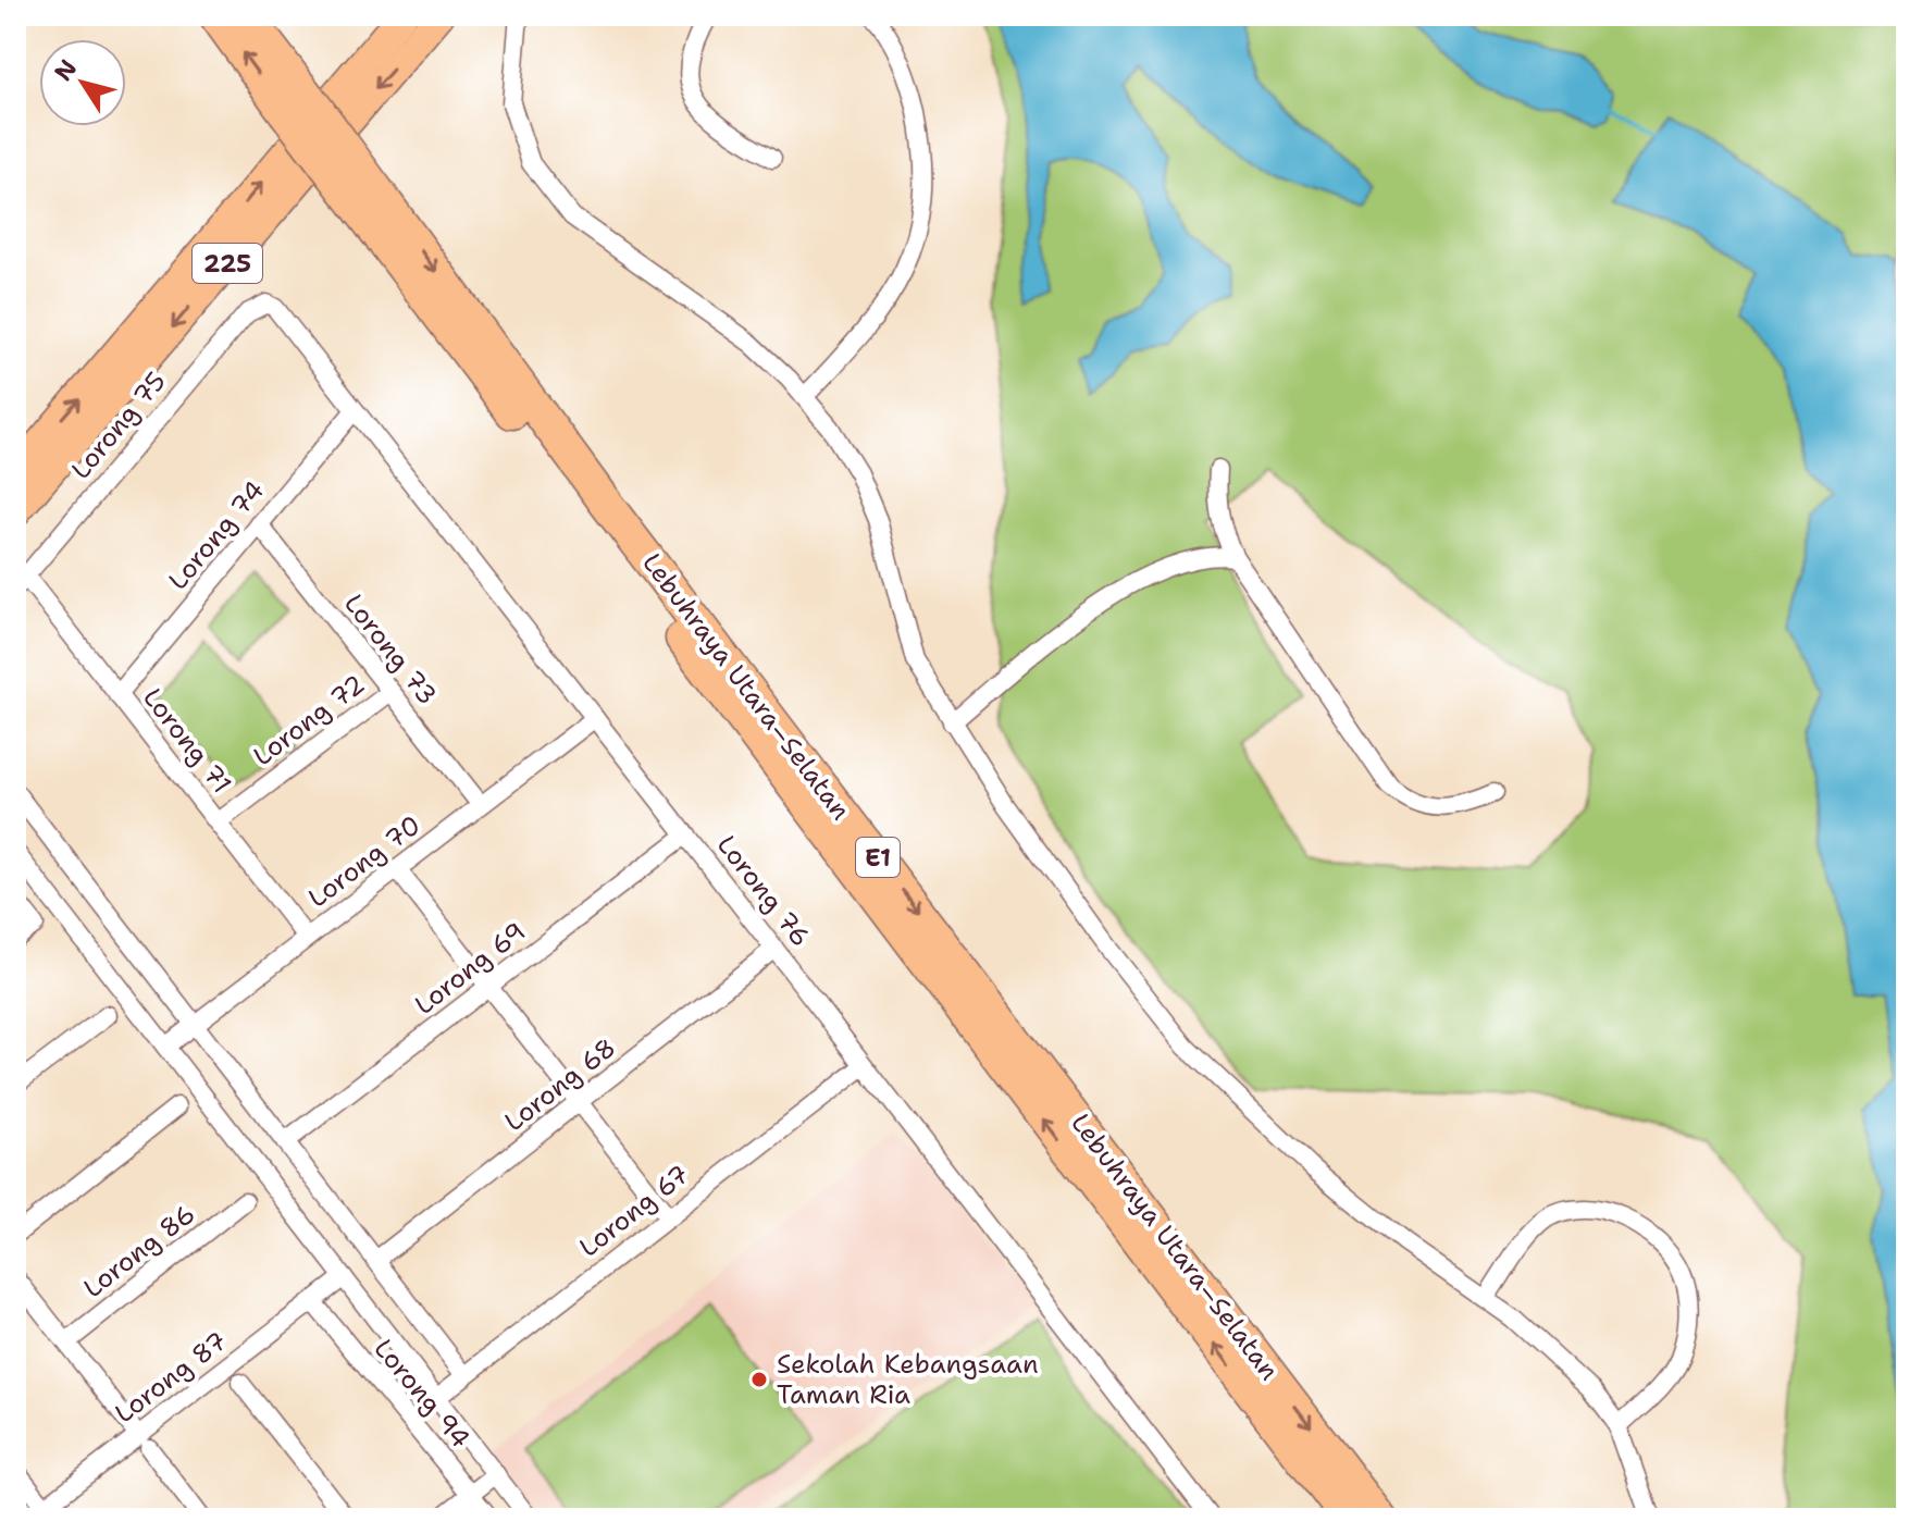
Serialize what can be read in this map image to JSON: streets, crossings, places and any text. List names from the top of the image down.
{
  "streets": {
    "highway": ["225", "Lebuhraya Utara–Selatan", "E1"],
    "street": [
      "Lorong 75",
      "Lorong 74",
      "Lorong 73",
      "Lorong 72",
      "Lorong 71",
      "Lorong 70",
      "Lorong 76",
      "Lorong 69",
      "Lorong 68",
      "Lorong 67",
      "Lorong 86",
      "Lorong 87",
      "Lorong 94"
    ]
  },
  "crossings": [
    ["Lorong 75", "Lorong 71"],
    ["Lorong 75", "Lorong 76"],
    ["Lorong 74", "Lorong 73"],
    ["Lorong 74", "Lorong 71"],
    ["Lorong 74", "Lorong 76"],
    ["Lorong 73", "Lorong 72"],
    ["Lorong 73", "Lorong 70"],
    ["Lorong 72", "Lorong 71"],
    ["Lorong 71", "Lorong 70"],
    ["Lorong 70", "Lorong 76"],
    ["Lorong 76", "Lorong 69"],
    ["Lorong 76", "Lorong 68"],
    ["Lorong 76", "Lorong 67"],
    ["Lorong 87", "Lorong 94"]
  ],
  "places": ["Sekolah Kebangsaan Taman Ria"],
  "north": "top left"
}
